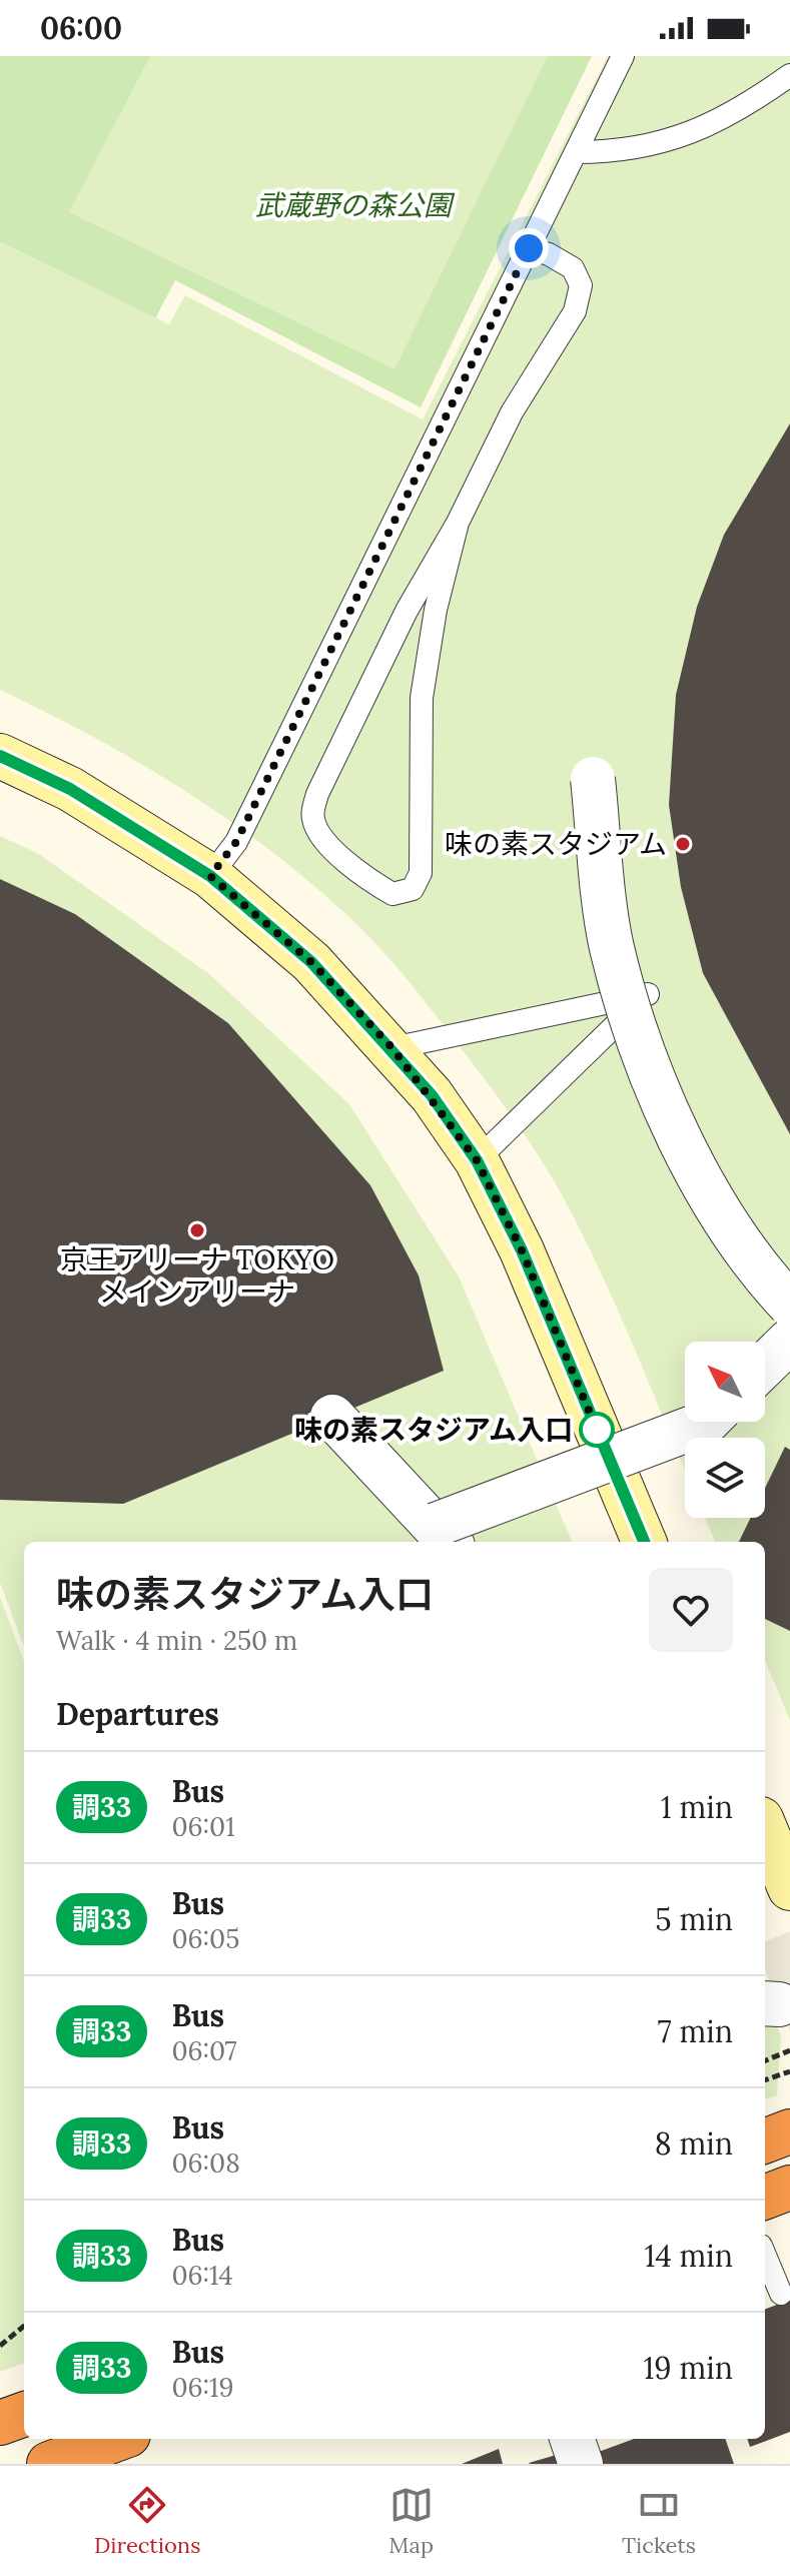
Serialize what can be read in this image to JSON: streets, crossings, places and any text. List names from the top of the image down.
{
  "parks": ["武蔵野の森公園"],
  "places": ["味の素スタジアム", "京王アリーナ TOKYO メインアリーナ", "味の素スタジアム入口"],
  "lines": ["bus line 調33"],
  "north": "top left",
  "page": {
    "status": "06:00",
    "heading": [
      ["味の素スタジアム入口", "Walk · 4 min · 250 m"],
      "Departures"
    ],
    "list": [
      {
        "mark": "調33",
        "name": "Bus",
        "note": "06:01",
        "value": "1 min"
      },
      {
        "mark": "調33",
        "name": "Bus",
        "note": "06:05",
        "value": "5 min"
      },
      {
        "mark": "調33",
        "name": "Bus",
        "note": "06:07",
        "value": "7 min"
      },
      {
        "mark": "調33",
        "name": "Bus",
        "note": "06:08",
        "value": "8 min"
      },
      {
        "mark": "調33",
        "name": "Bus",
        "note": "06:14",
        "value": "14 min"
      },
      {
        "mark": "調33",
        "name": "Bus",
        "note": "06:19",
        "value": "19 min"
      }
    ],
    "tabs": ["Directions", "Map", "Tickets"]
  }
}
